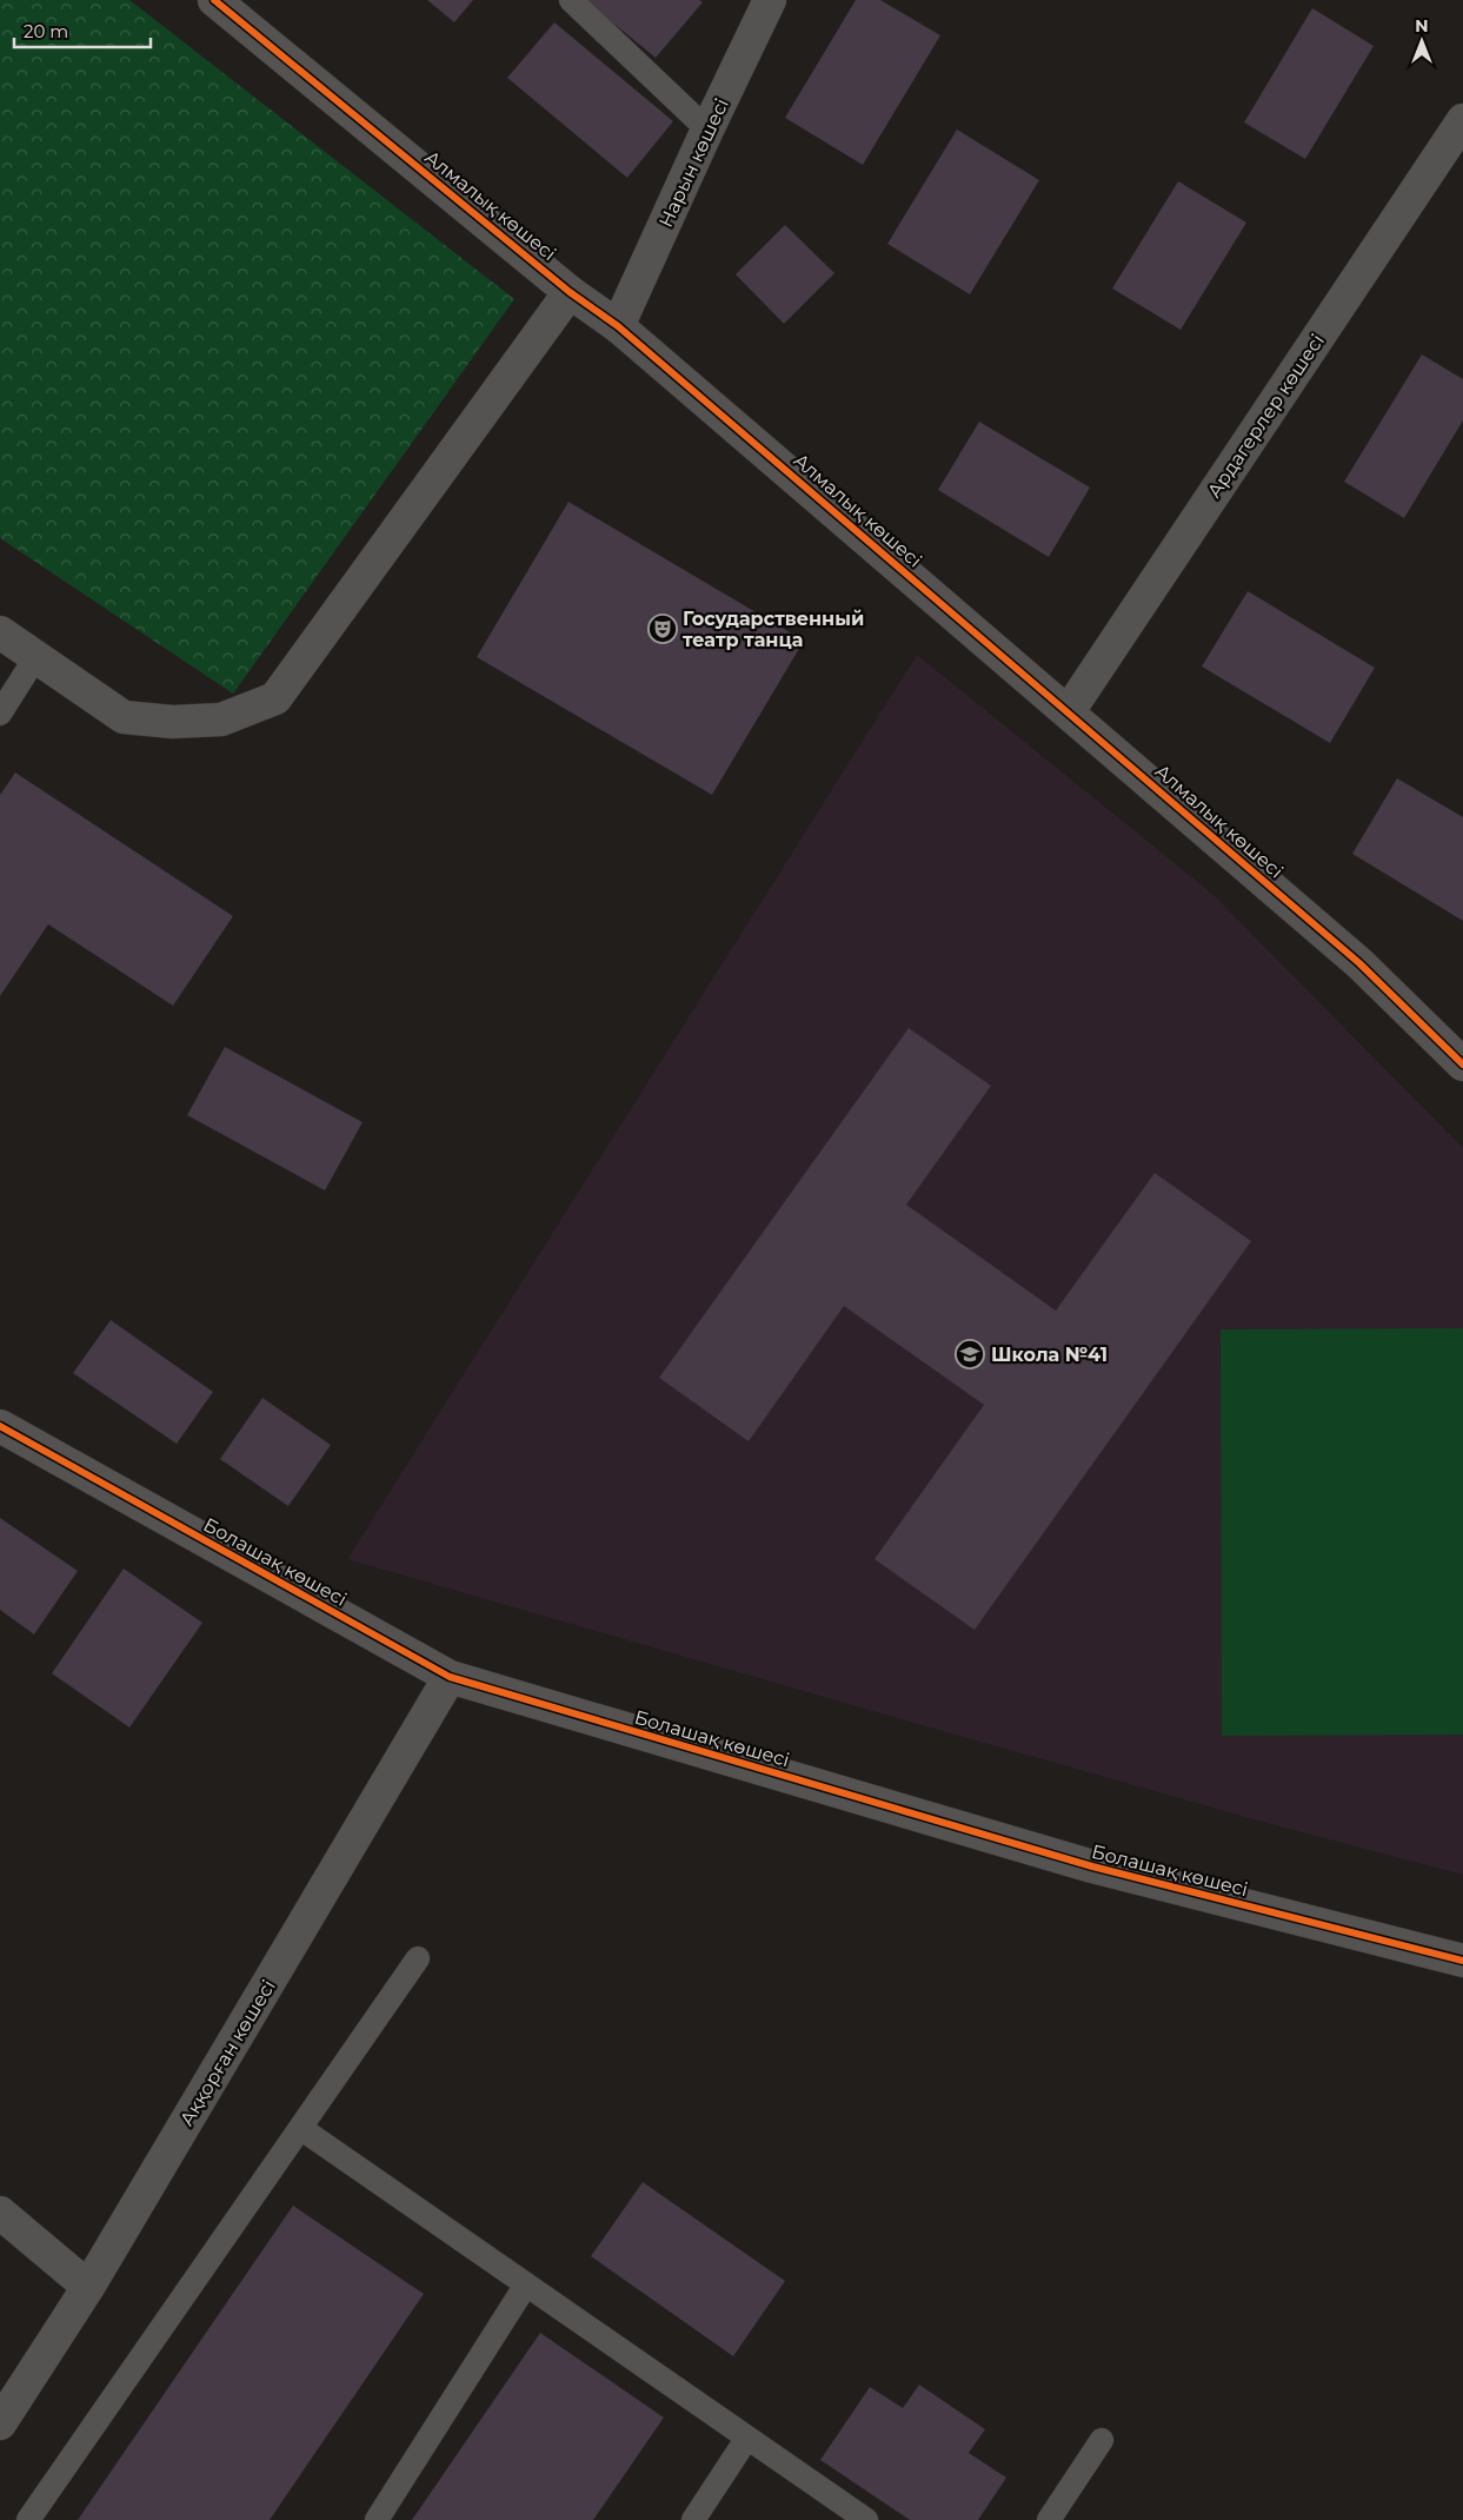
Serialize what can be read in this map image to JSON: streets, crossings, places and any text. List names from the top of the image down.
{
  "streets": {
    "street": [
      "Нарын көшесі",
      "Алмалық көшесі",
      "Ардагерлер көшесі",
      "Болашақ көшесі",
      "Аққорған көшесі"
    ]
  },
  "crossings": [
    ["Нарын көшесі", "Алмалық көшесі"],
    ["Алмалық көшесі", "Ардагерлер көшесі"],
    ["Болашақ көшесі", "Аққорған көшесі"]
  ],
  "places": {
    "theatre": ["Государственный театр танца"],
    "school or university": ["Школа №41"]
  },
  "scale_bar": "20 m",
  "north": "top"
}
